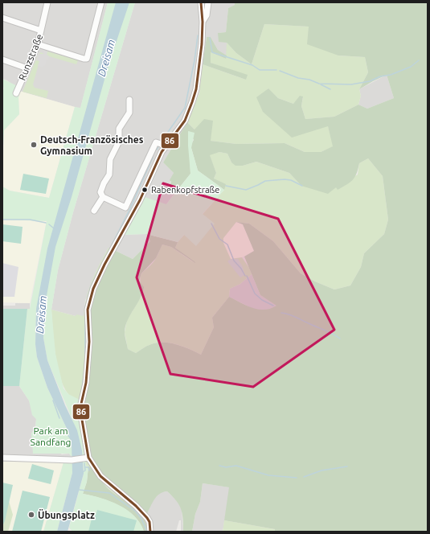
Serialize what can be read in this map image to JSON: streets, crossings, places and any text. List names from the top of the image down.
{
  "streets": {
    "street": ["Runzstraße"]
  },
  "water": ["Dreisam"],
  "parks": ["Park am Sandfang"],
  "places": ["Deutsch-Französisches Gymnasium", "Rabenkopfstraße", "Übungsplatz"],
  "lines": ["transit line 86"]
}
